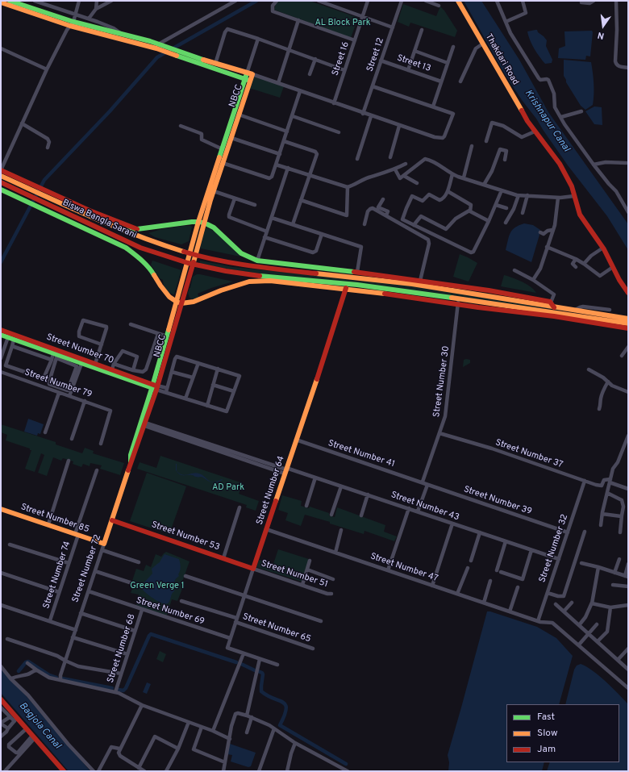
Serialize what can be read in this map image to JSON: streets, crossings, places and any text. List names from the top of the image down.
{
  "streets": {
    "street": [
      "Street 12",
      "Street 16",
      "Thakdari Road",
      "Street 13",
      "NBCC",
      "Biswa Bangla Sarani",
      "Street Number 70",
      "Street Number 30",
      "Street Number 79",
      "Street Number 41",
      "Street Number 37",
      "Street Number 64",
      "Street Number 39",
      "Street Number 43",
      "Street Number 85",
      "Street Number 53",
      "Street Number 32",
      "Street Number 47",
      "Street Number 72",
      "Street Number 51",
      "Street Number 74",
      "Street Number 69",
      "Street Number 65",
      "Street Number 68"
    ]
  },
  "crossings": [
    ["Street 12", "Street 13"],
    ["NBCC", "Biswa Bangla Sarani"],
    ["NBCC", "Street Number 70"],
    ["NBCC", "Street Number 72"],
    ["Biswa Bangla Sarani", "Street Number 30"],
    ["Street Number 70", "Street Number 72"],
    ["Street Number 30", "Street Number 41"],
    ["Street Number 30", "Street Number 37"],
    ["Street Number 30", "Street Number 39"],
    ["Street Number 41", "Street Number 64"],
    ["Street Number 41", "Street Number 39"],
    ["Street Number 37", "Street Number 32"],
    ["Street Number 64", "Street Number 43"],
    ["Street Number 64", "Street Number 53"],
    ["Street Number 64", "Street Number 47"],
    ["Street Number 64", "Street Number 51"],
    ["Street Number 64", "Street Number 69"],
    ["Street Number 64", "Street Number 65"],
    ["Street Number 39", "Street Number 32"],
    ["Street Number 43", "Street Number 32"],
    ["Street Number 43", "Street Number 72"],
    ["Street Number 85", "Street Number 72"],
    ["Street Number 85", "Street Number 74"],
    ["Street Number 53", "Street Number 72"],
    ["Street Number 53", "Street Number 51"],
    ["Street Number 32", "Street Number 47"],
    ["Street Number 72", "Street Number 69"],
    ["Street Number 69", "Street Number 68"]
  ],
  "water": ["Krishnapur Canal", "Bagjola Canal"],
  "parks": ["AL Block Park", "AD Park", "Green Verge 1"],
  "legend": ["Fast", "Slow", "Jam"],
  "north": "bottom"
}
